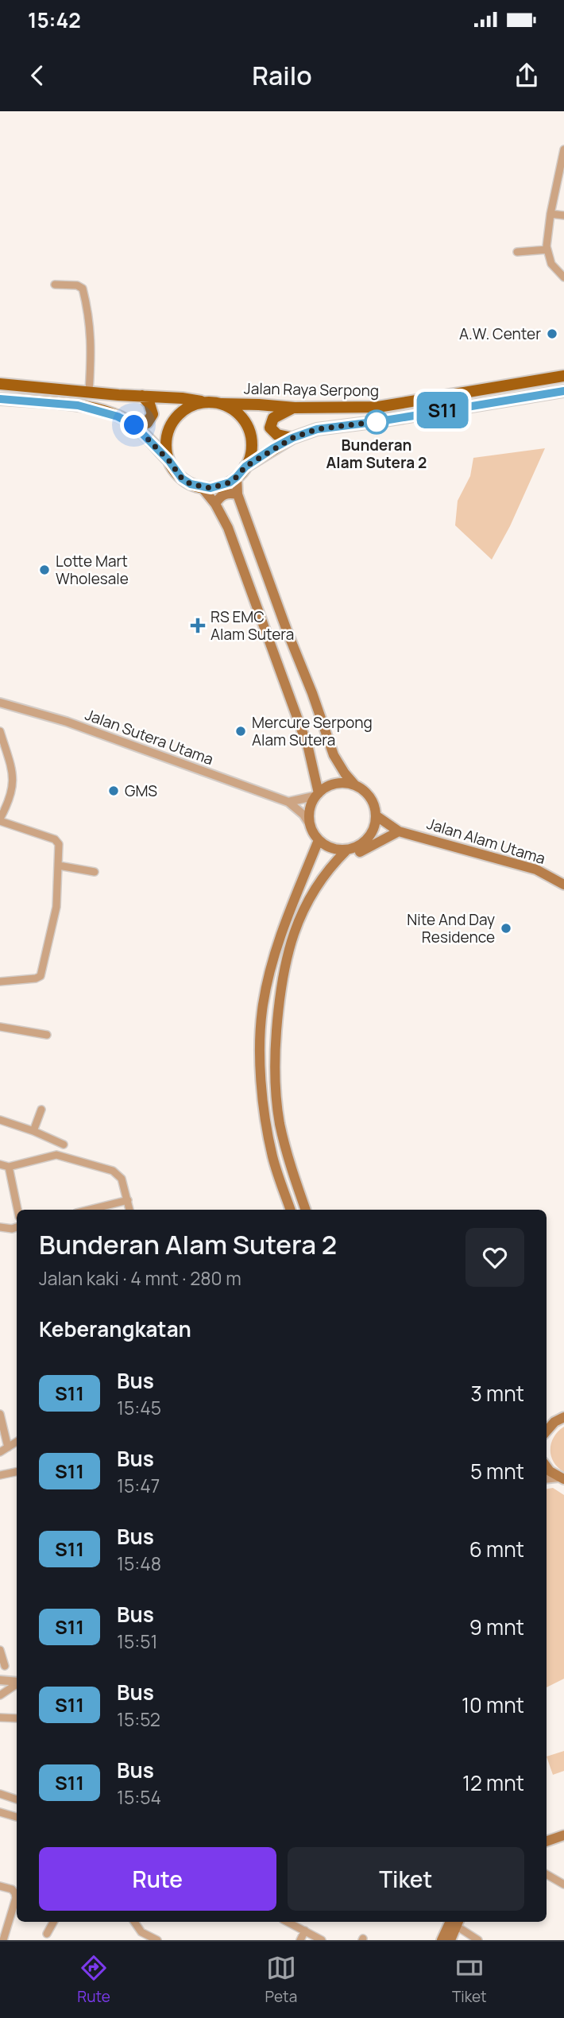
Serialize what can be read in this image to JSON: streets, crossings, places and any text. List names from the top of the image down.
{
  "streets": {
    "main road": ["Jalan Raya Serpong", "Jalan Alam Utama"],
    "street": ["Jalan Sutera Utama"]
  },
  "crossings": [
    ["Jalan Sutera Utama", "Jalan Alam Utama"]
  ],
  "places": {
    "other": [
      "A.W. Center",
      "Bunderan Alam Sutera 2",
      "Lotte Mart Wholesale",
      "Mercure Serpong Alam Sutera",
      "GMS",
      "Nite And Day Residence"
    ],
    "health": ["RS EMC Alam Sutera"]
  },
  "lines": ["bus line S11"],
  "page": {
    "status": "15:42",
    "header": "Railo",
    "on_map": "S11",
    "heading": [
      ["Bunderan Alam Sutera 2", "Jalan kaki · 4 mnt · 280 m"],
      "Keberangkatan"
    ],
    "list": [
      {
        "mark": "S11",
        "name": "Bus",
        "note": "15:45",
        "value": "3 mnt"
      },
      {
        "mark": "S11",
        "name": "Bus",
        "note": "15:47",
        "value": "5 mnt"
      },
      {
        "mark": "S11",
        "name": "Bus",
        "note": "15:48",
        "value": "6 mnt"
      },
      {
        "mark": "S11",
        "name": "Bus",
        "note": "15:51",
        "value": "9 mnt"
      },
      {
        "mark": "S11",
        "name": "Bus",
        "note": "15:52",
        "value": "10 mnt"
      },
      {
        "mark": "S11",
        "name": "Bus",
        "note": "15:54",
        "value": "12 mnt"
      }
    ],
    "buttons": ["Rute", "Tiket"],
    "tabs": ["Rute", "Peta", "Tiket"]
  }
}
